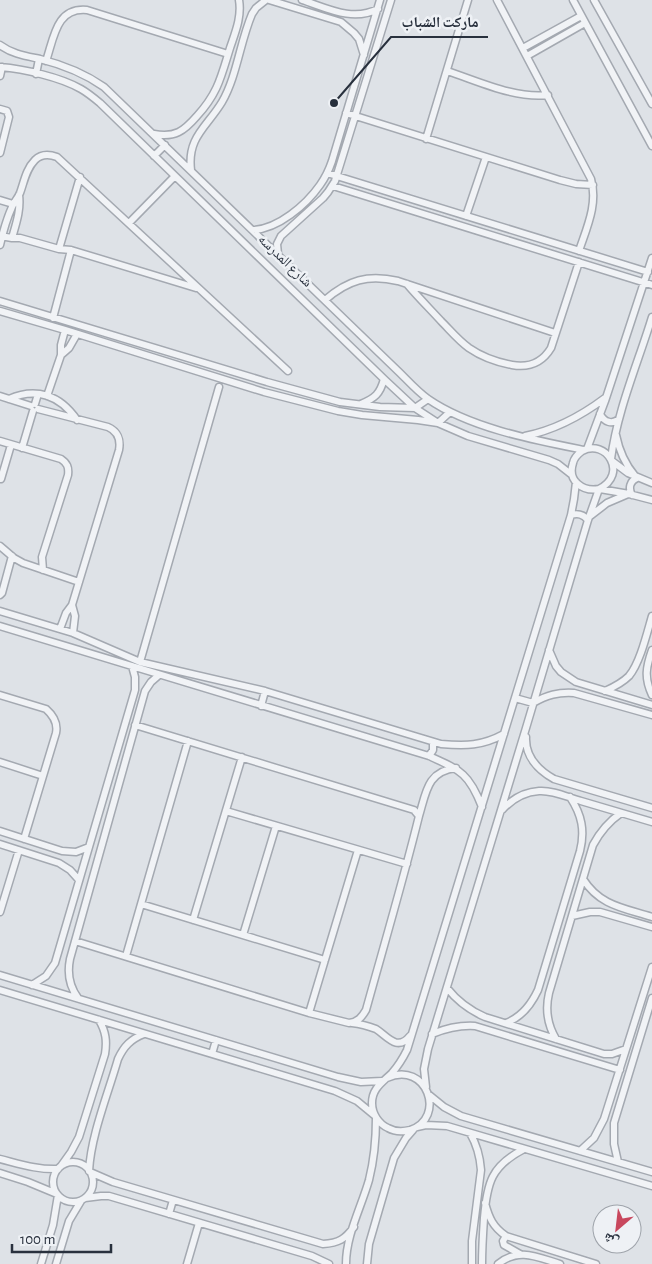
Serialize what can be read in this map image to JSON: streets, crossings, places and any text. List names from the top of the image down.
{
  "streets": {
    "street": ["شارع المدرسه"]
  },
  "places": ["ماركت الشباب"],
  "scale_bar": "100 m",
  "north": "bottom left"
}
